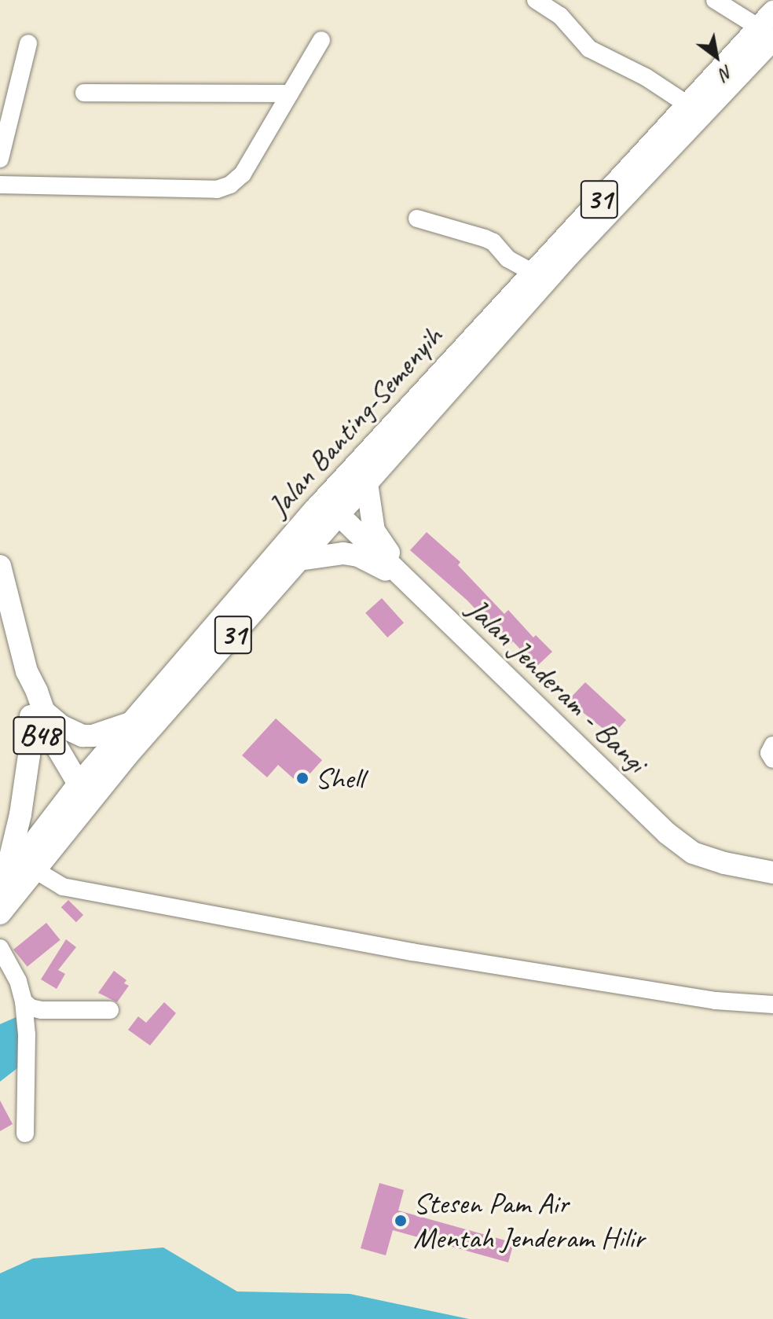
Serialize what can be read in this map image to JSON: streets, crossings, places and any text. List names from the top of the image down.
{
  "streets": {
    "main road": [
      "31",
      "Jalan Banting-Semenyih",
      "Jalan Jenderam - Bangi",
      "B48"
    ]
  },
  "crossings": [
    ["Jalan Banting-Semenyih", "Jalan Jenderam - Bangi"],
    ["Jalan Banting-Semenyih", "B48"]
  ],
  "places": ["Shell", "Stesen Pam Air Mentah Jenderam Hilir"],
  "north": "bottom right"
}
